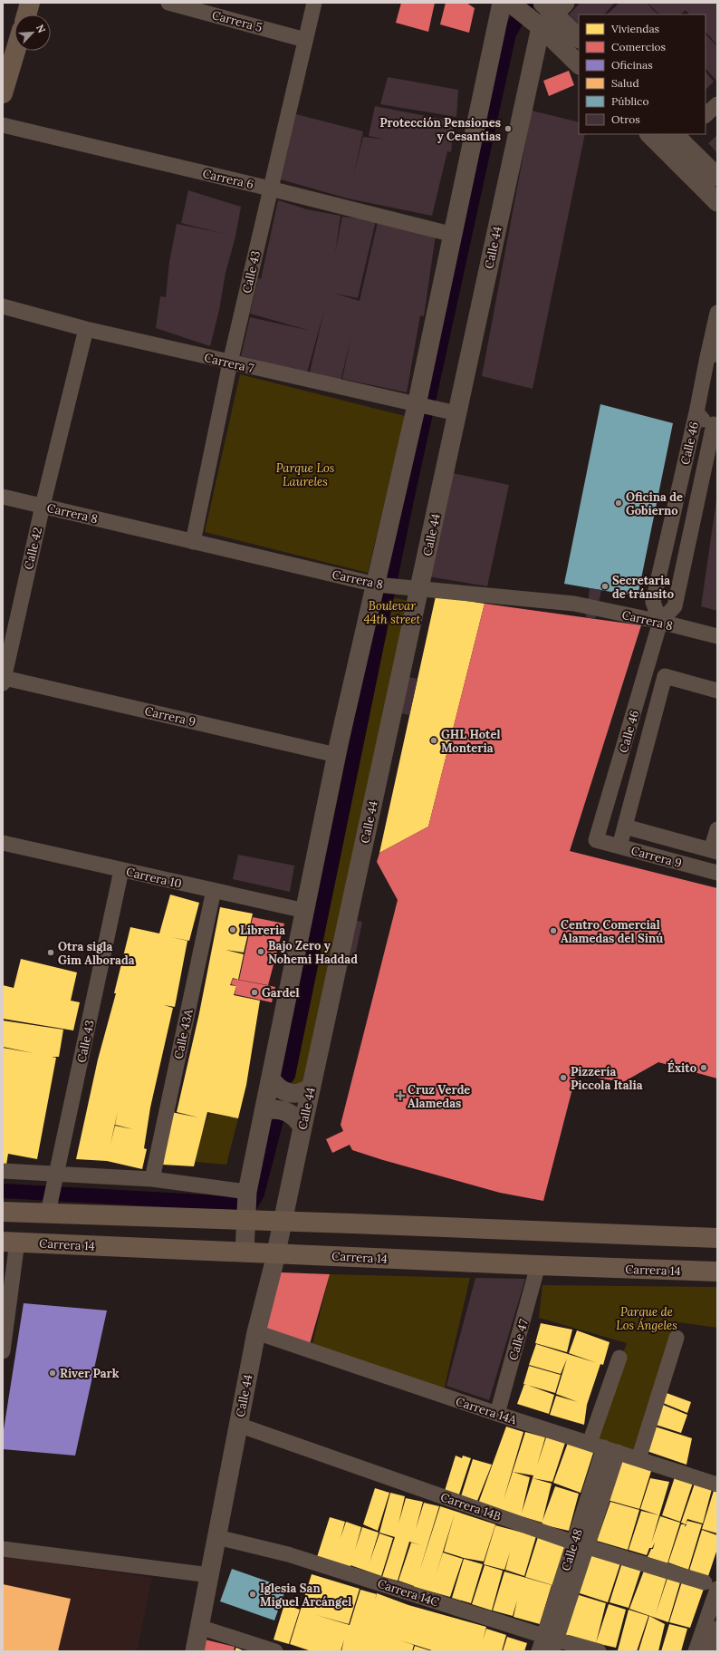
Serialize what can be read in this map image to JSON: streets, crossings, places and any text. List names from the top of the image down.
{
  "streets": {
    "main road": ["Carrera 14"],
    "street": [
      "Carrera 5",
      "Carrera 6",
      "Calle 44",
      "Calle 43",
      "Carrera 7",
      "Calle 46",
      "Carrera 8",
      "Calle 42",
      "Carrera 9",
      "Carrera 10",
      "Calle 43A",
      "Calle 47",
      "Carrera 14A",
      "Carrera 14B",
      "Calle 48",
      "Carrera 14C"
    ]
  },
  "crossings": [
    ["Carrera 5", "Calle 43"],
    ["Carrera 6", "Calle 43"],
    ["Calle 44", "Carrera 7"],
    ["Calle 44", "Carrera 8"],
    ["Calle 44", "Carrera 14"],
    ["Calle 44", "Carrera 14A"],
    ["Calle 44", "Carrera 14B"],
    ["Calle 44", "Carrera 14C"],
    ["Calle 43", "Carrera 7"],
    ["Calle 43", "Carrera 8"],
    ["Calle 43", "Carrera 10"],
    ["Carrera 7", "Calle 42"],
    ["Calle 46", "Carrera 8"],
    ["Calle 46", "Carrera 9"],
    ["Carrera 8", "Calle 42"],
    ["Calle 42", "Carrera 9"],
    ["Carrera 10", "Calle 43A"],
    ["Carrera 14", "Calle 47"],
    ["Calle 47", "Carrera 14A"],
    ["Carrera 14A", "Calle 48"],
    ["Carrera 14B", "Calle 48"],
    ["Calle 48", "Carrera 14C"]
  ],
  "parks": ["Parque Los Laureles", "Boulevar 44th street", "Parque de Los Ángeles"],
  "places": {
    "other": [
      "Protección Pensiones y Cesantias",
      "Oficina de Gobierno",
      "Secretaria de tránsito",
      "GHL Hotel Monteria",
      "Libreria",
      "Centro Comercial Alamedas del Sinú",
      "Bajo Zero y Nohemi Haddad",
      "Otra sigla Gim Alborada",
      "Gardel",
      "Éxito",
      "Pizzería Piccola Italia",
      "River Park",
      "Iglesia San Miguel Arcángel"
    ],
    "health": ["Cruz Verde Alamedas"]
  },
  "legend": [
    "Viviendas",
    "Comercios",
    "Oficinas",
    "Salud",
    "Público",
    "Otros"
  ],
  "north": "top right"
}
